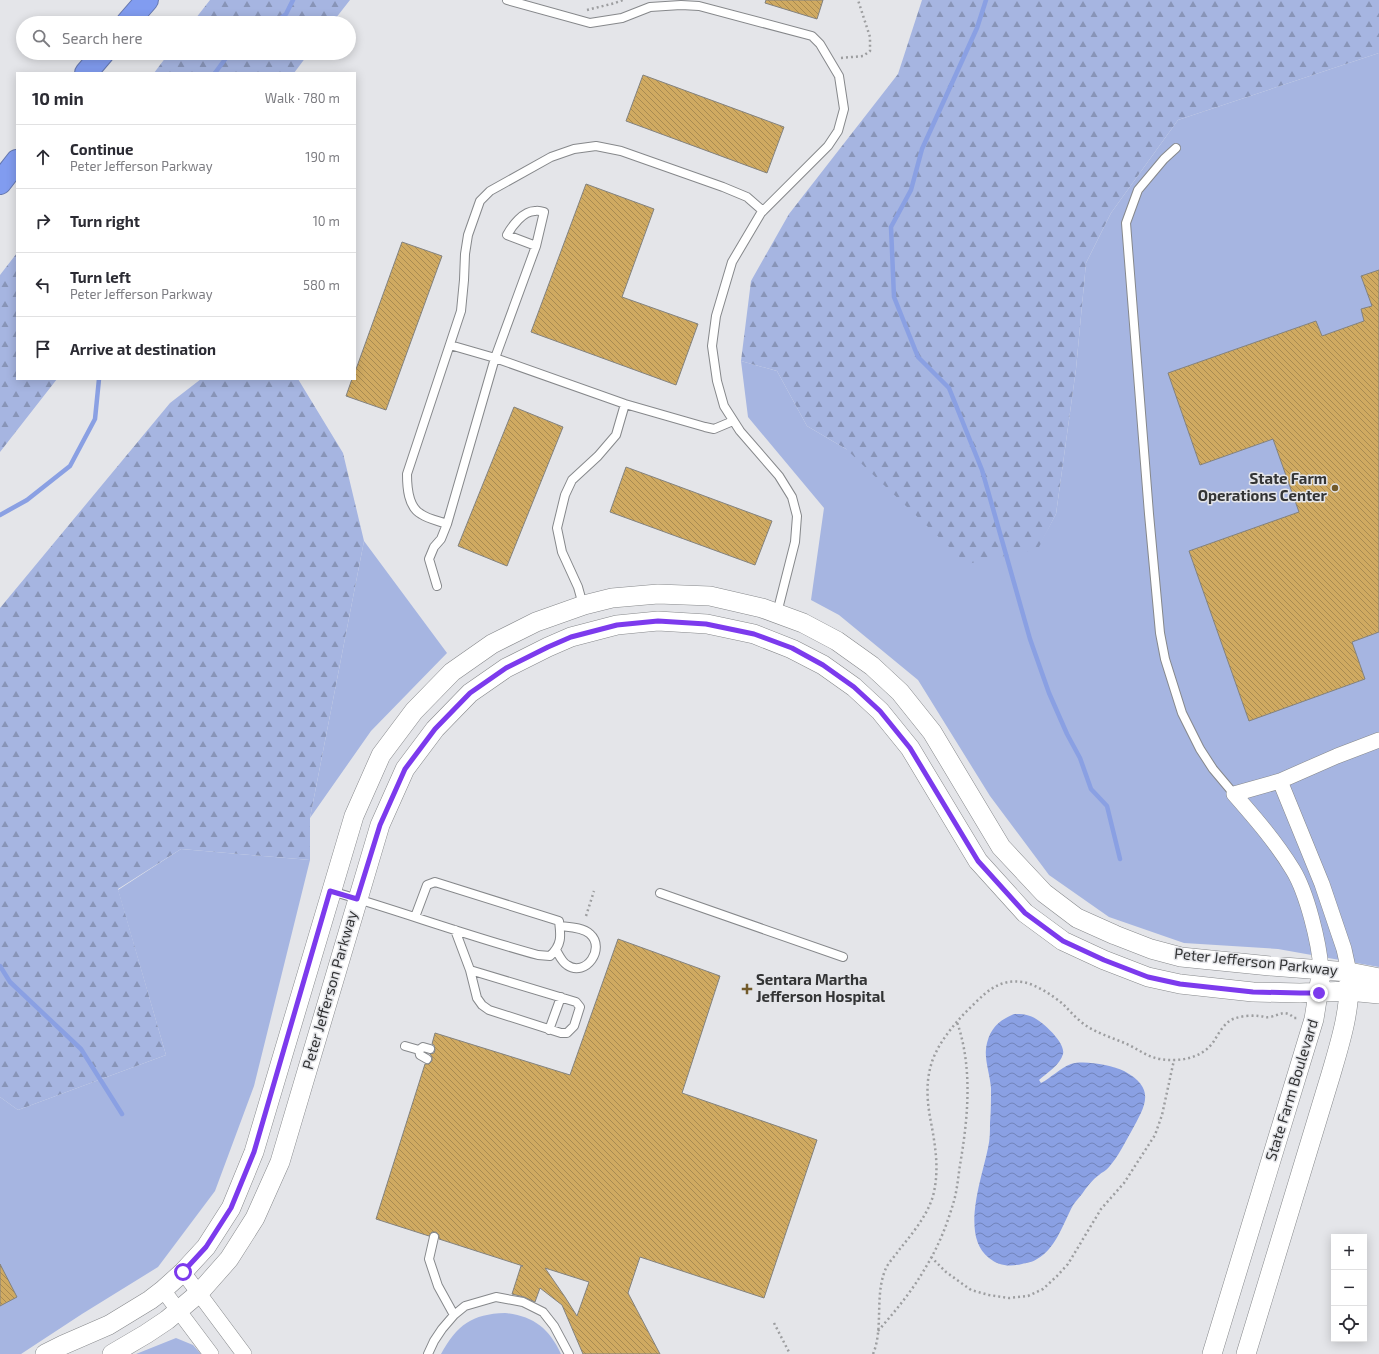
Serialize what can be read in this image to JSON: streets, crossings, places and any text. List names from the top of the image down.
{
  "streets": {
    "street": ["Peter Jefferson Parkway", "State Farm Boulevard"]
  },
  "crossings": [
    ["Peter Jefferson Parkway", "State Farm Boulevard"]
  ],
  "places": {
    "other": ["State Farm Operations Center"],
    "health": ["Sentara Martha Jefferson Hospital"]
  },
  "page": {
    "search": "Search here",
    "heading": ["10 min", "Walk · 780 m"],
    "list": [
      ["Continue", "Peter Jefferson Parkway", "190 m"],
      ["Turn right", "10 m"],
      ["Turn left", "Peter Jefferson Parkway", "580 m"],
      "Arrive at destination"
    ],
    "map_buttons": ["+", "−"]
  }
}
